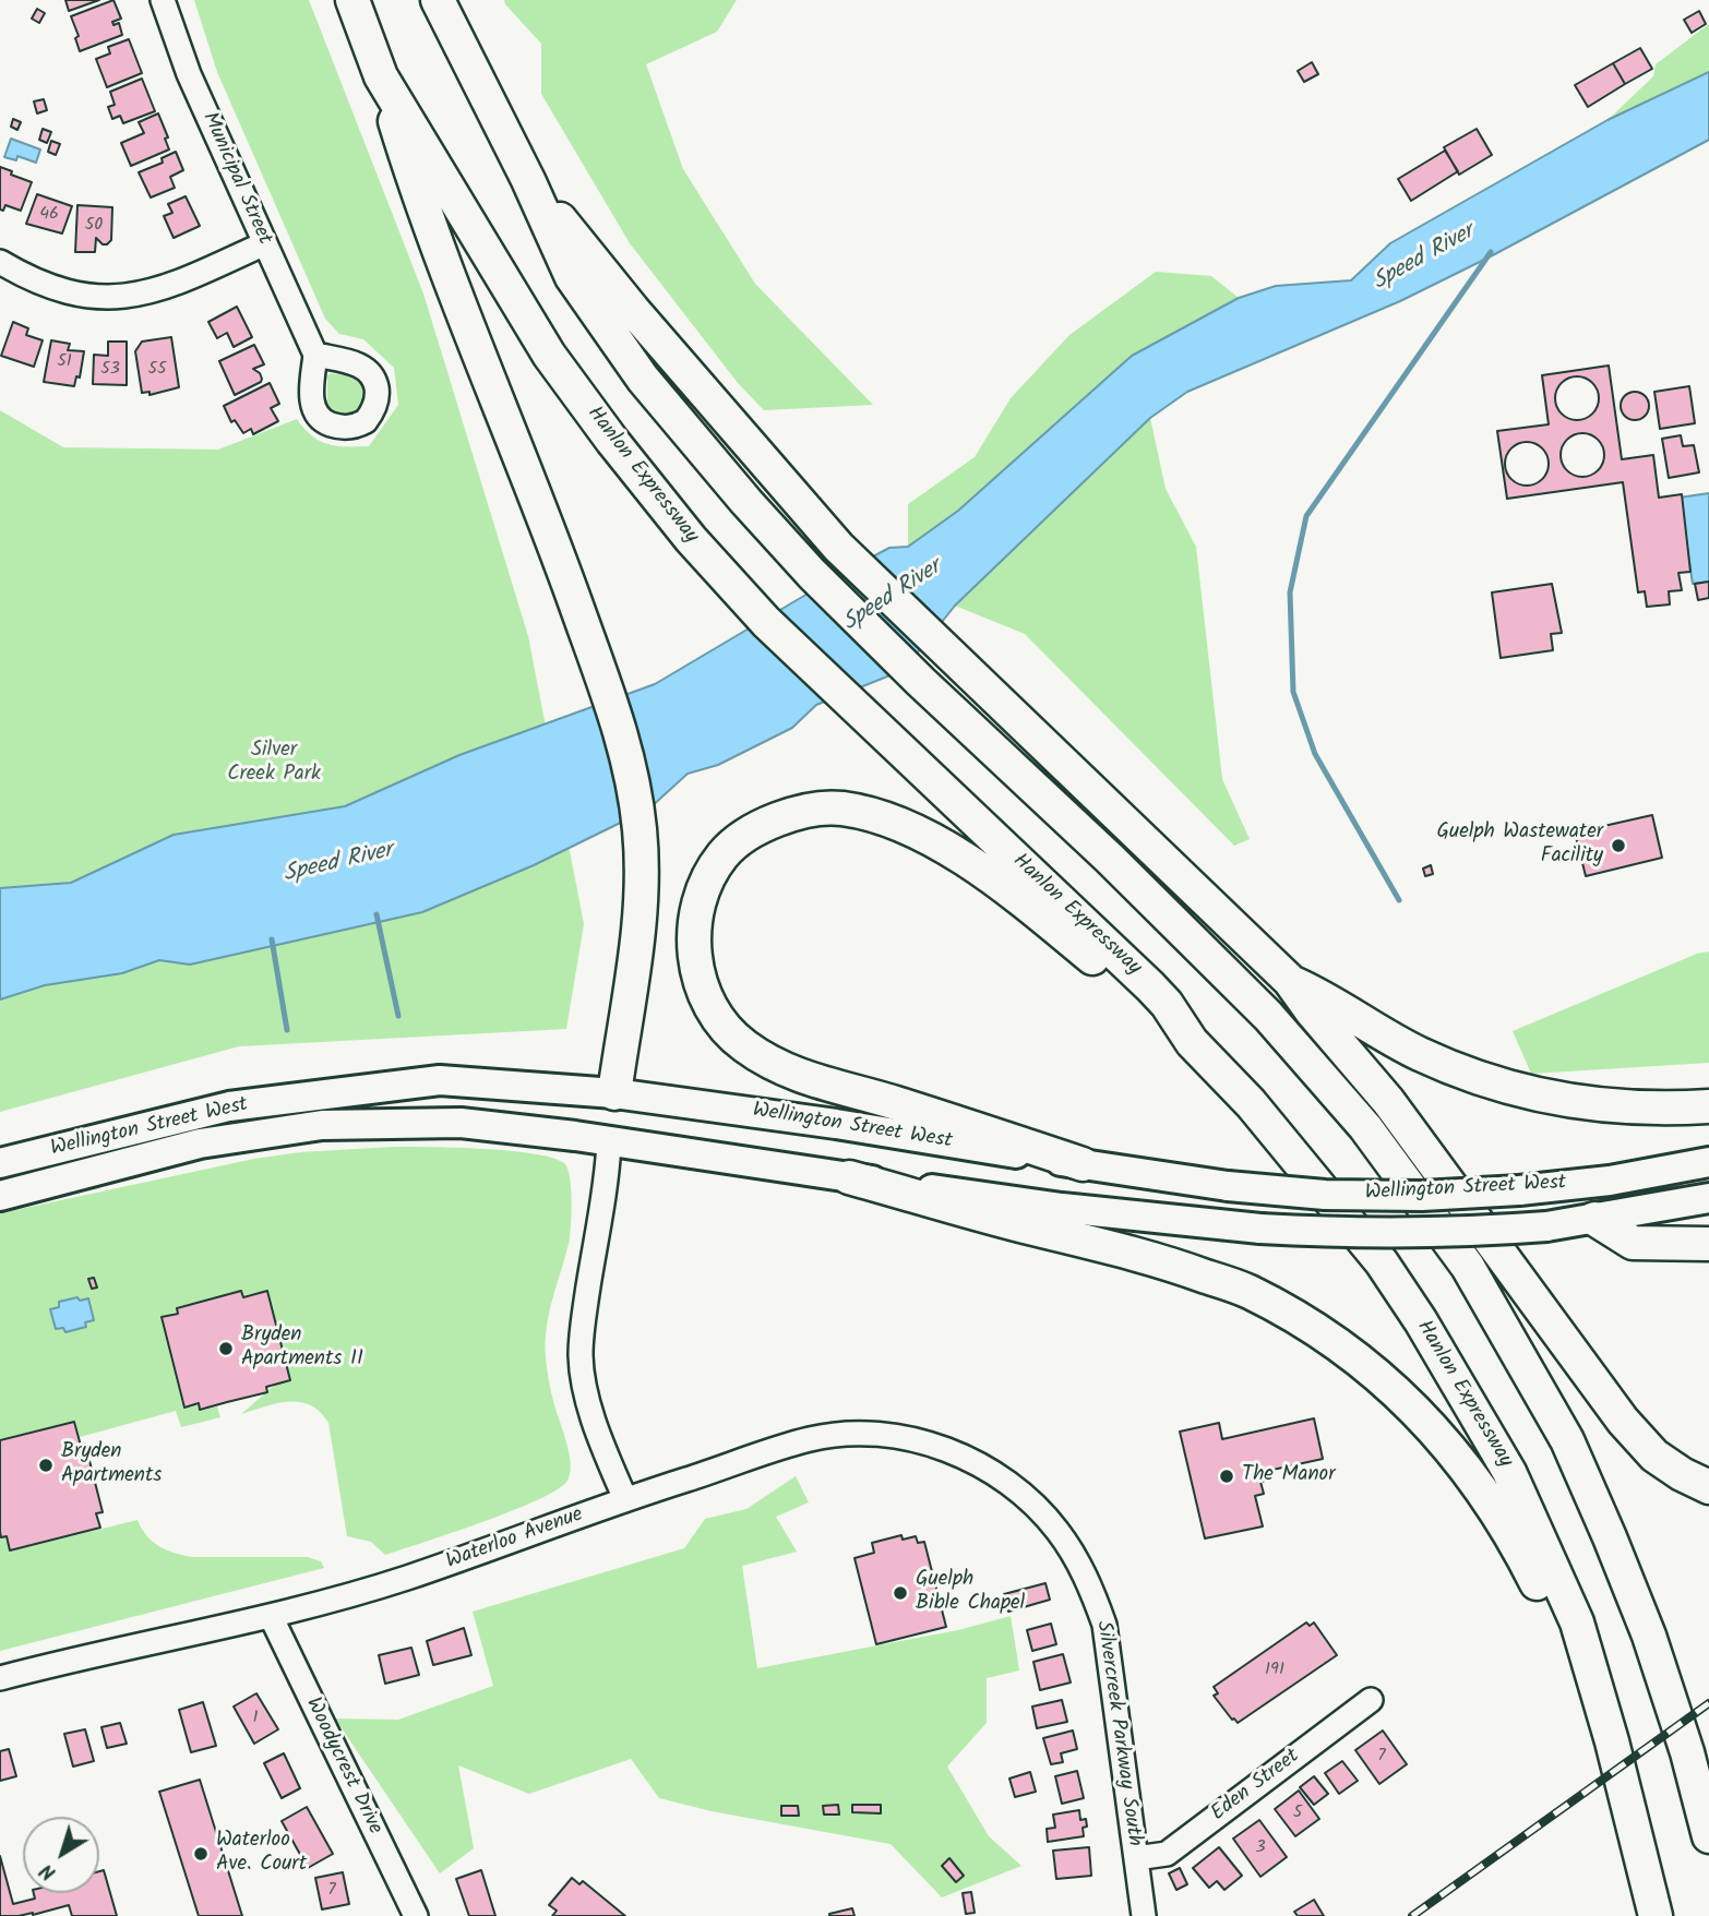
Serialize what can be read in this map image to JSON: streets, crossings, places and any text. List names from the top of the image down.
{
  "streets": {
    "highway": ["Hanlon Expressway"],
    "main road": ["Wellington Street West"],
    "street": [
      "Municipal Street",
      "Waterloo Avenue",
      "Silvercreek Parkway South",
      "Woodycrest Drive",
      "Eden Street"
    ]
  },
  "crossings": [
    ["Waterloo Avenue", "Silvercreek Parkway South"],
    ["Waterloo Avenue", "Woodycrest Drive"],
    ["Silvercreek Parkway South", "Eden Street"]
  ],
  "water": ["Speed River"],
  "parks": ["Silver Creek Park"],
  "places": [
    "Guelph Wastewater Facility",
    "Bryden Apartments II",
    "Bryden Apartments",
    "The Manor",
    "Guelph Bible Chapel",
    "Waterloo Ave. Court"
  ],
  "house_numbers": [
    "46",
    "50",
    "51",
    "53",
    "55",
    "191",
    "1",
    "7",
    "5",
    "3",
    "7"
  ],
  "north": "bottom left"
}
